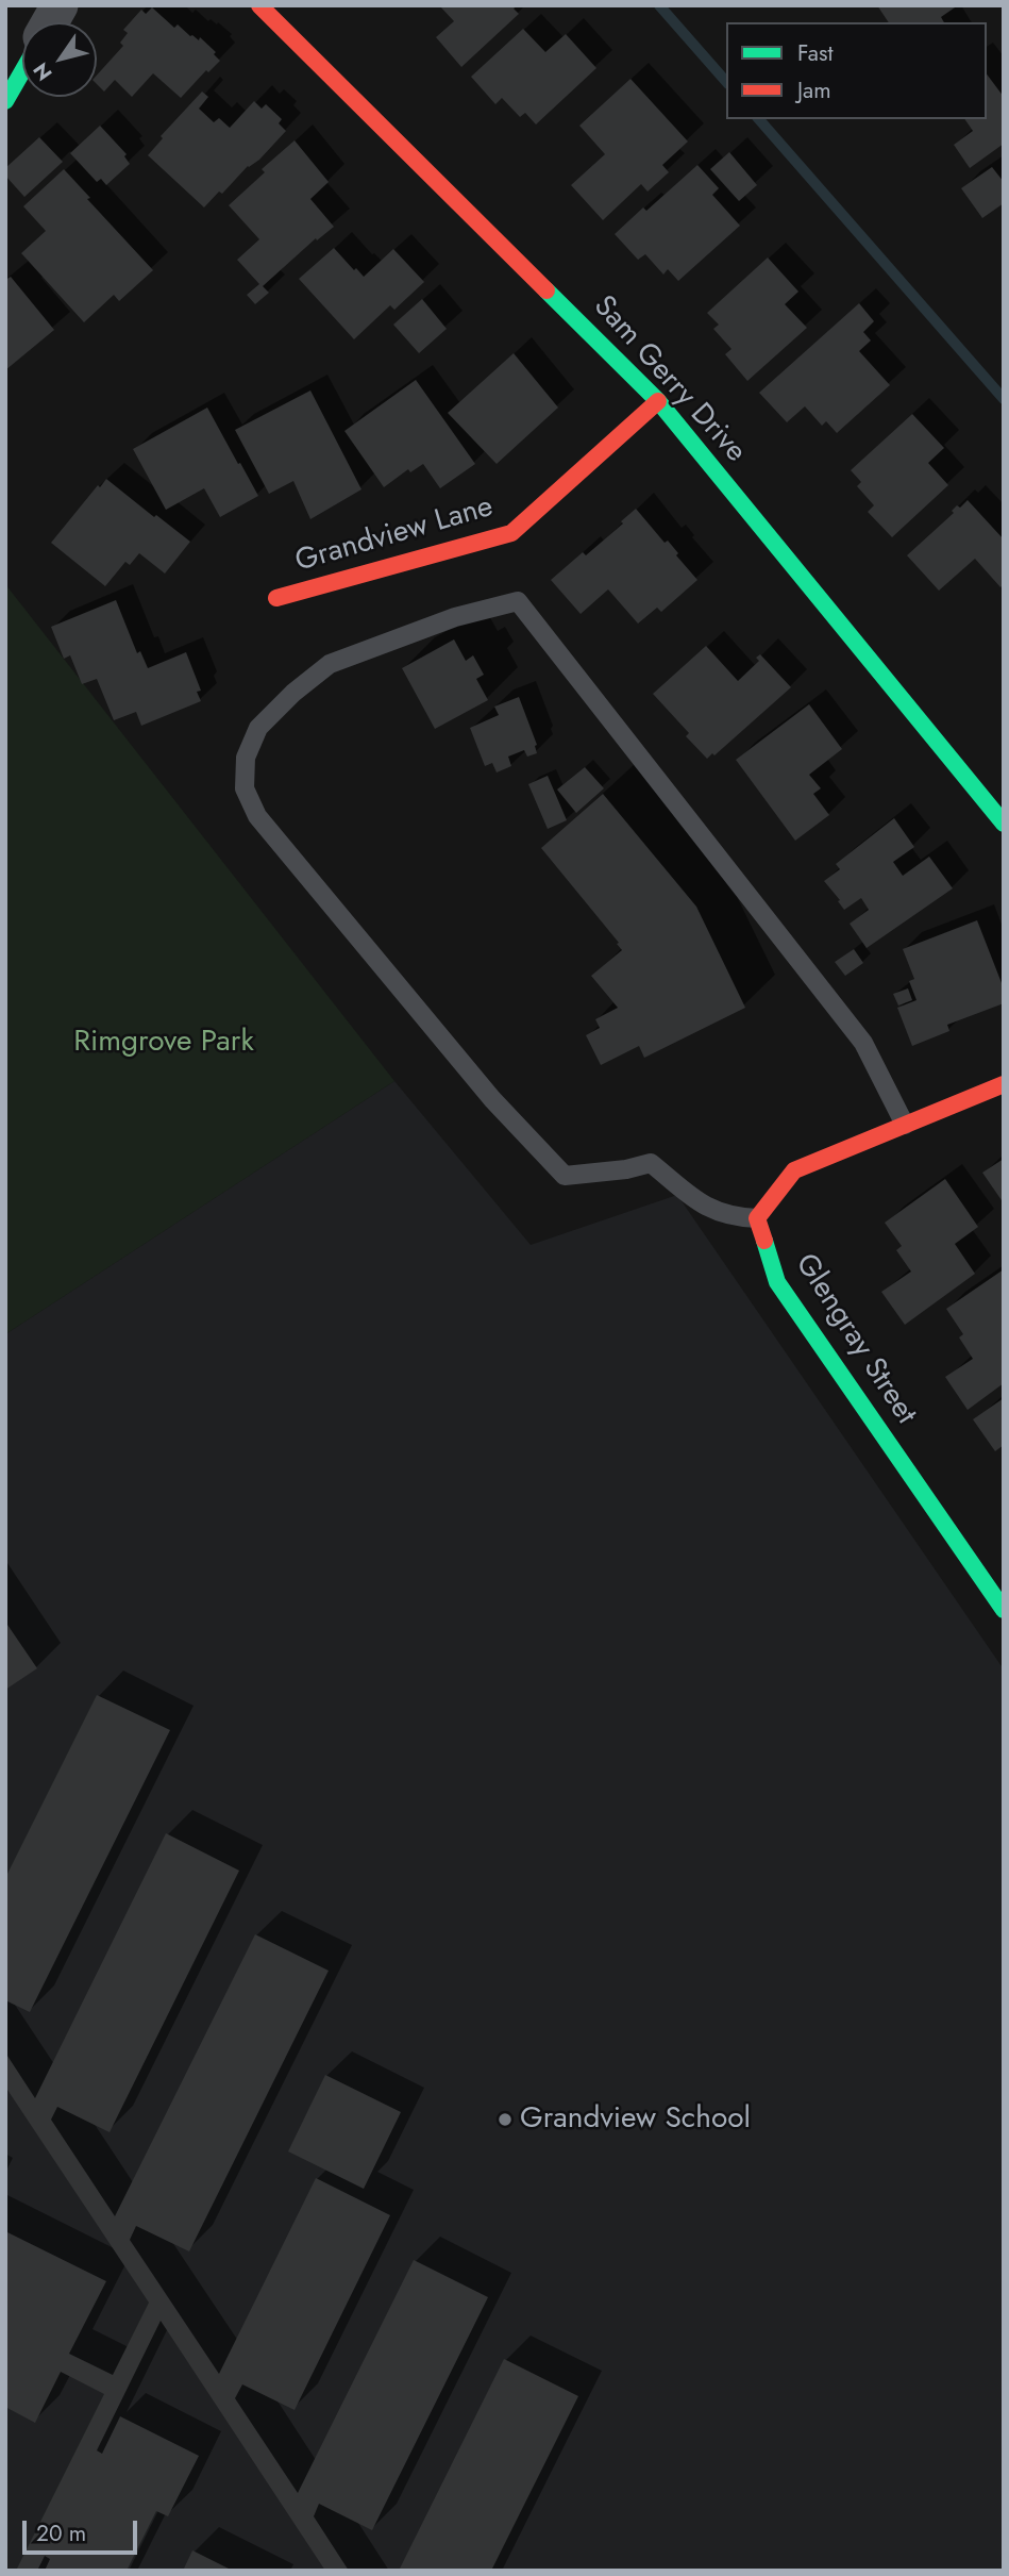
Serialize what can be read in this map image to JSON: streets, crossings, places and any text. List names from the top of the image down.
{
  "streets": {
    "street": ["Sam Gerry Drive", "Grandview Lane", "Glengray Street"]
  },
  "crossings": [
    ["Sam Gerry Drive", "Grandview Lane"]
  ],
  "parks": ["Rimgrove Park"],
  "places": ["Grandview School"],
  "legend": ["Fast", "Jam"],
  "scale_bar": "20 m",
  "north": "bottom left"
}
